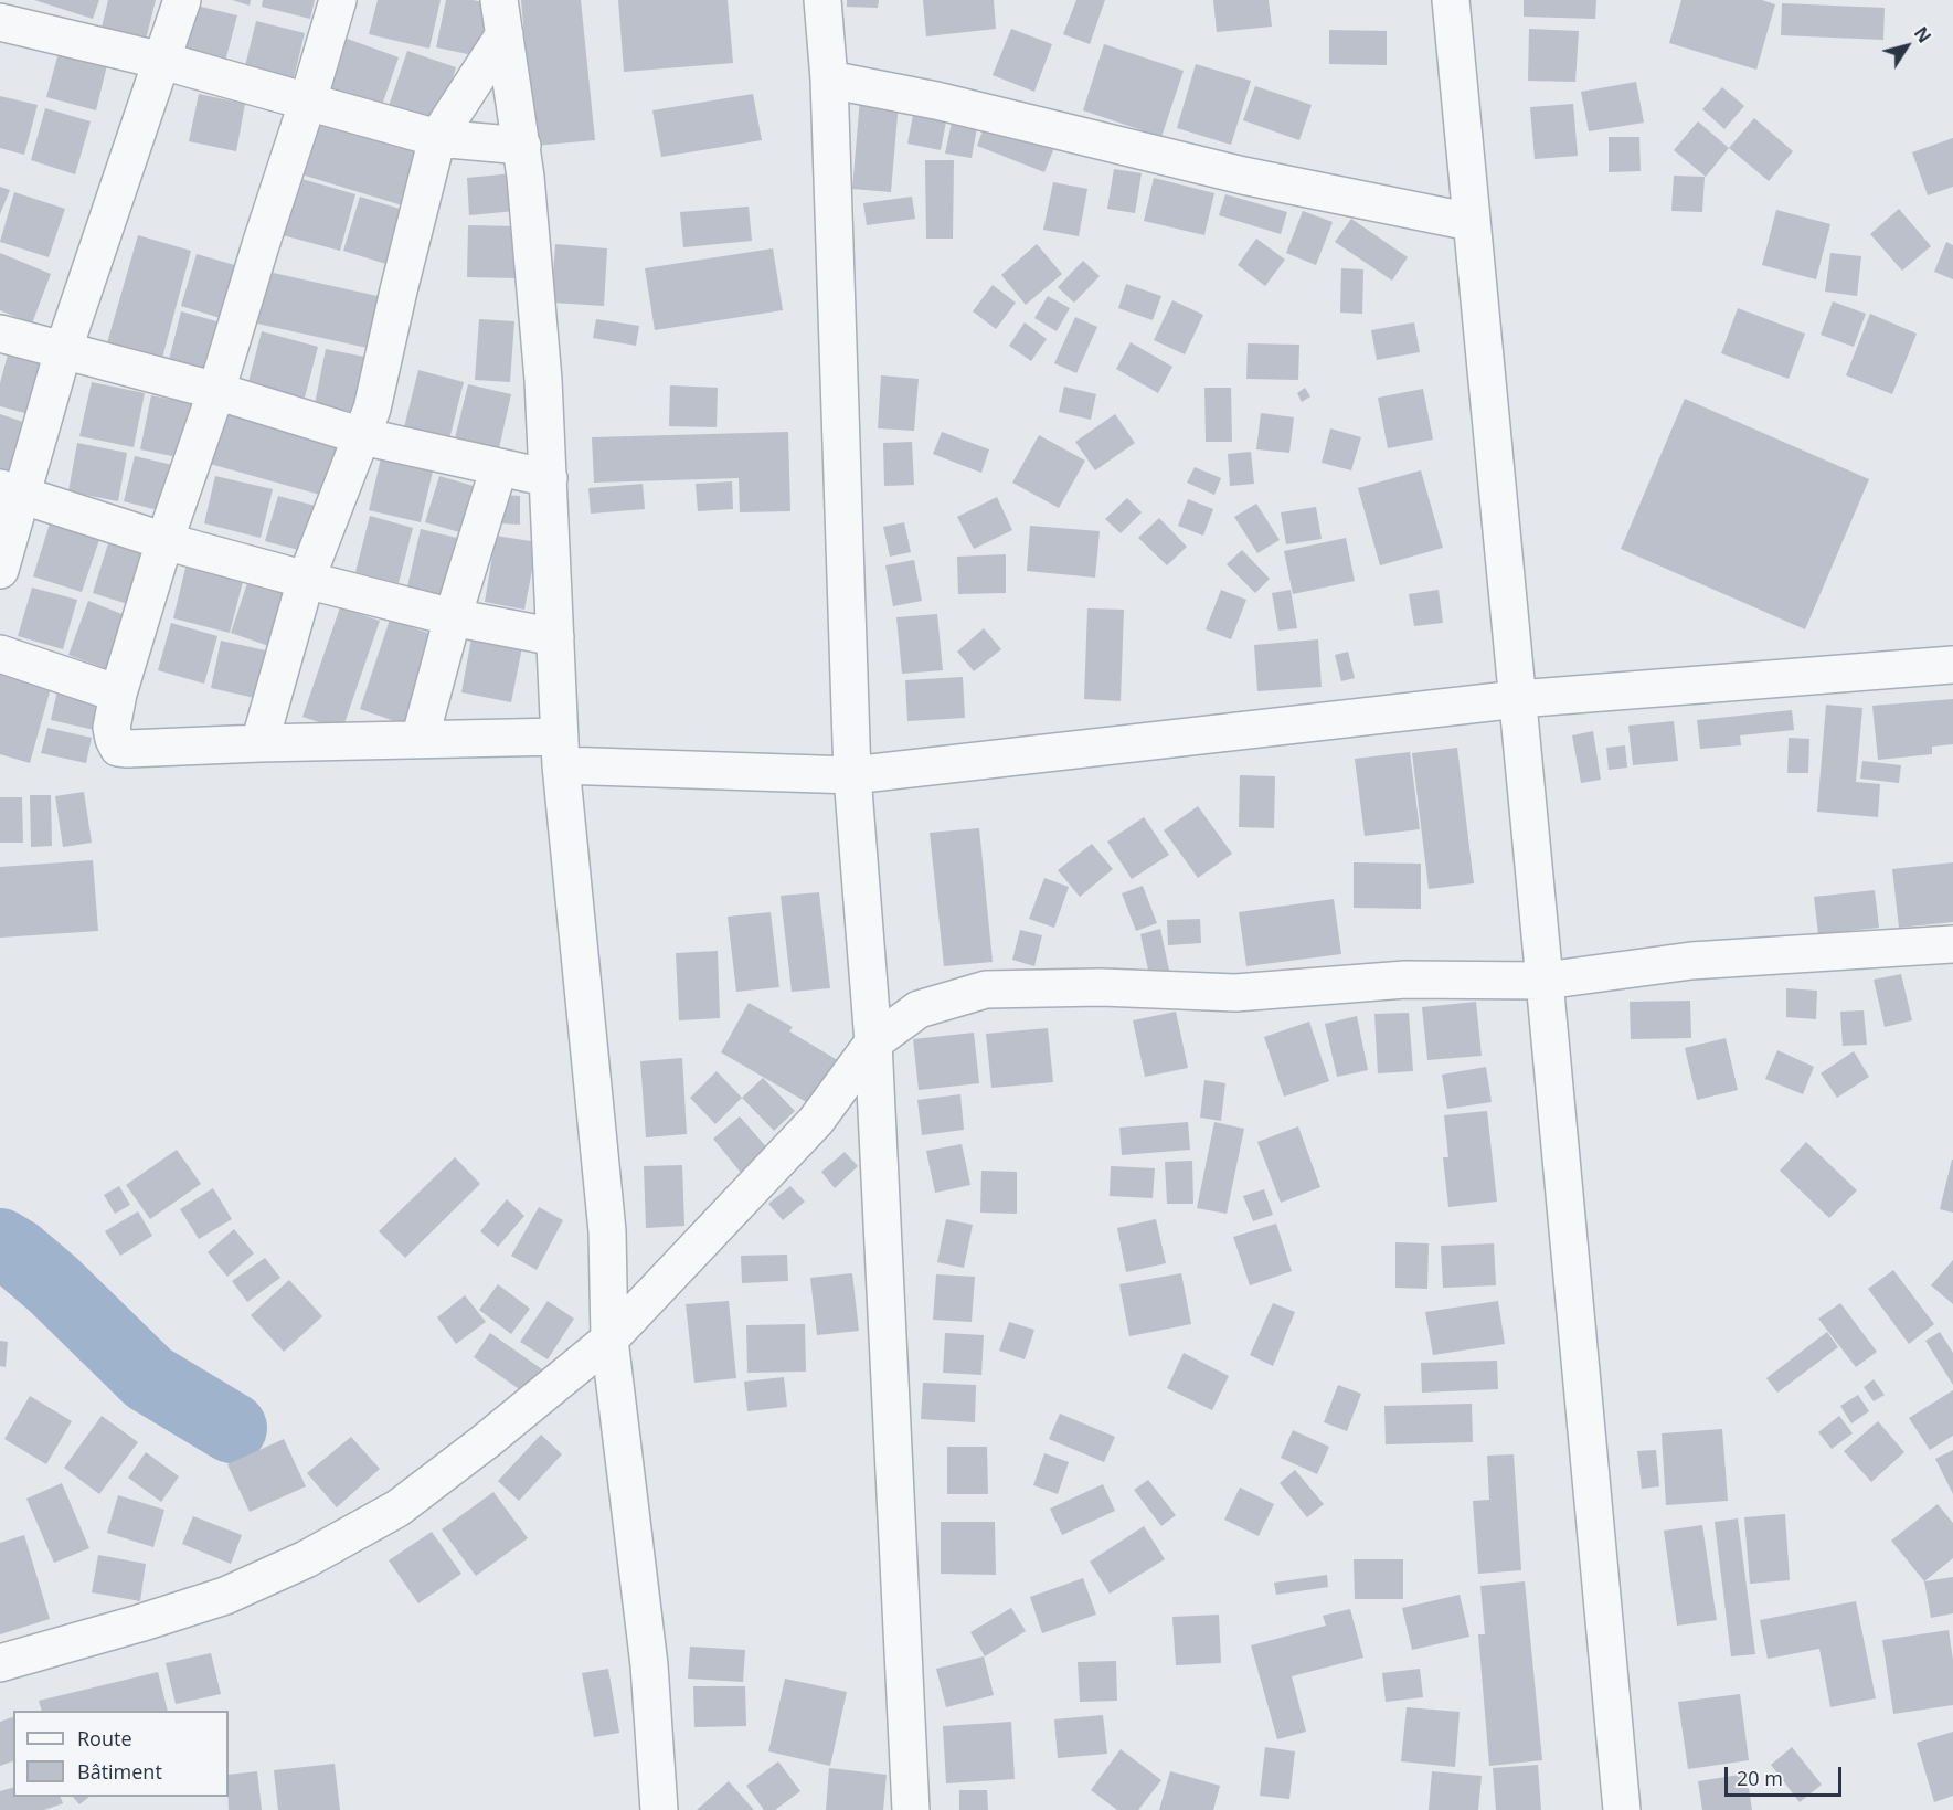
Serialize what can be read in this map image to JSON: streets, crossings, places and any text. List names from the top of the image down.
{
  "legend": ["Route", "Bâtiment"],
  "scale_bar": "20 m",
  "north": "top right"
}
